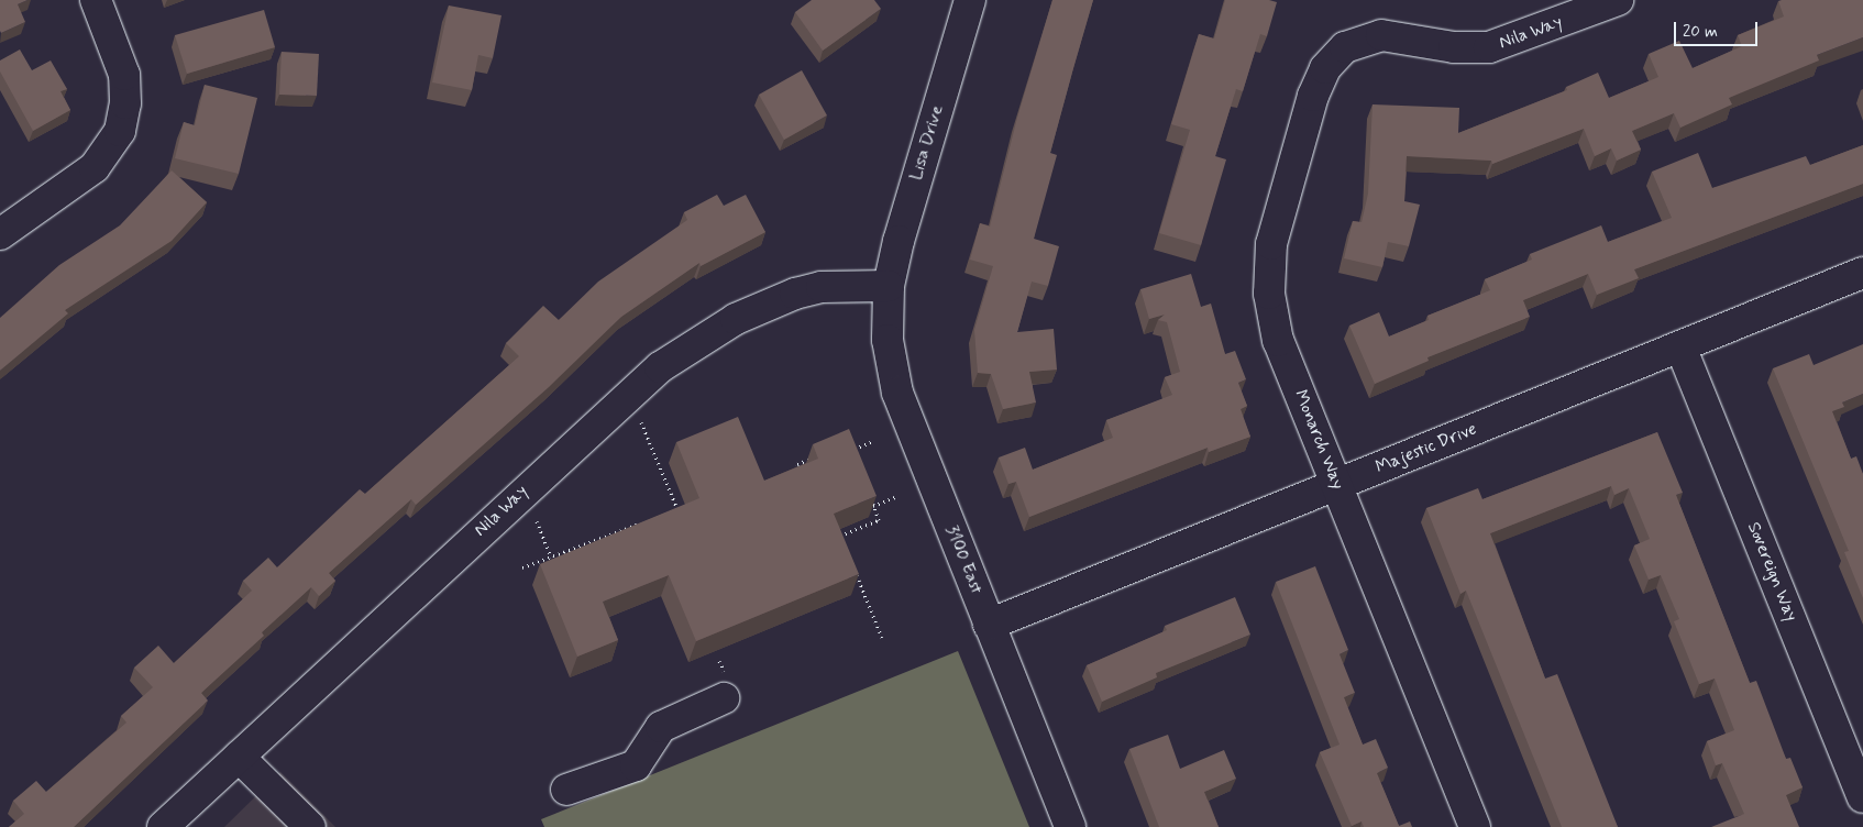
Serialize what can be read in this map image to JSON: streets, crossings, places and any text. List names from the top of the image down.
{
  "streets": {
    "street": [
      "Nila Way",
      "Lisa Drive",
      "Monarch Way",
      "Majestic Drive",
      "3100 East",
      "Sovereign Way"
    ]
  },
  "crossings": [
    ["Nila Way", "Lisa Drive"],
    ["Nila Way", "Monarch Way"],
    ["Nila Way", "3100 East"],
    ["Lisa Drive", "3100 East"],
    ["Monarch Way", "Majestic Drive"],
    ["Majestic Drive", "3100 East"],
    ["Majestic Drive", "Sovereign Way"]
  ],
  "scale_bar": "20 m"
}
